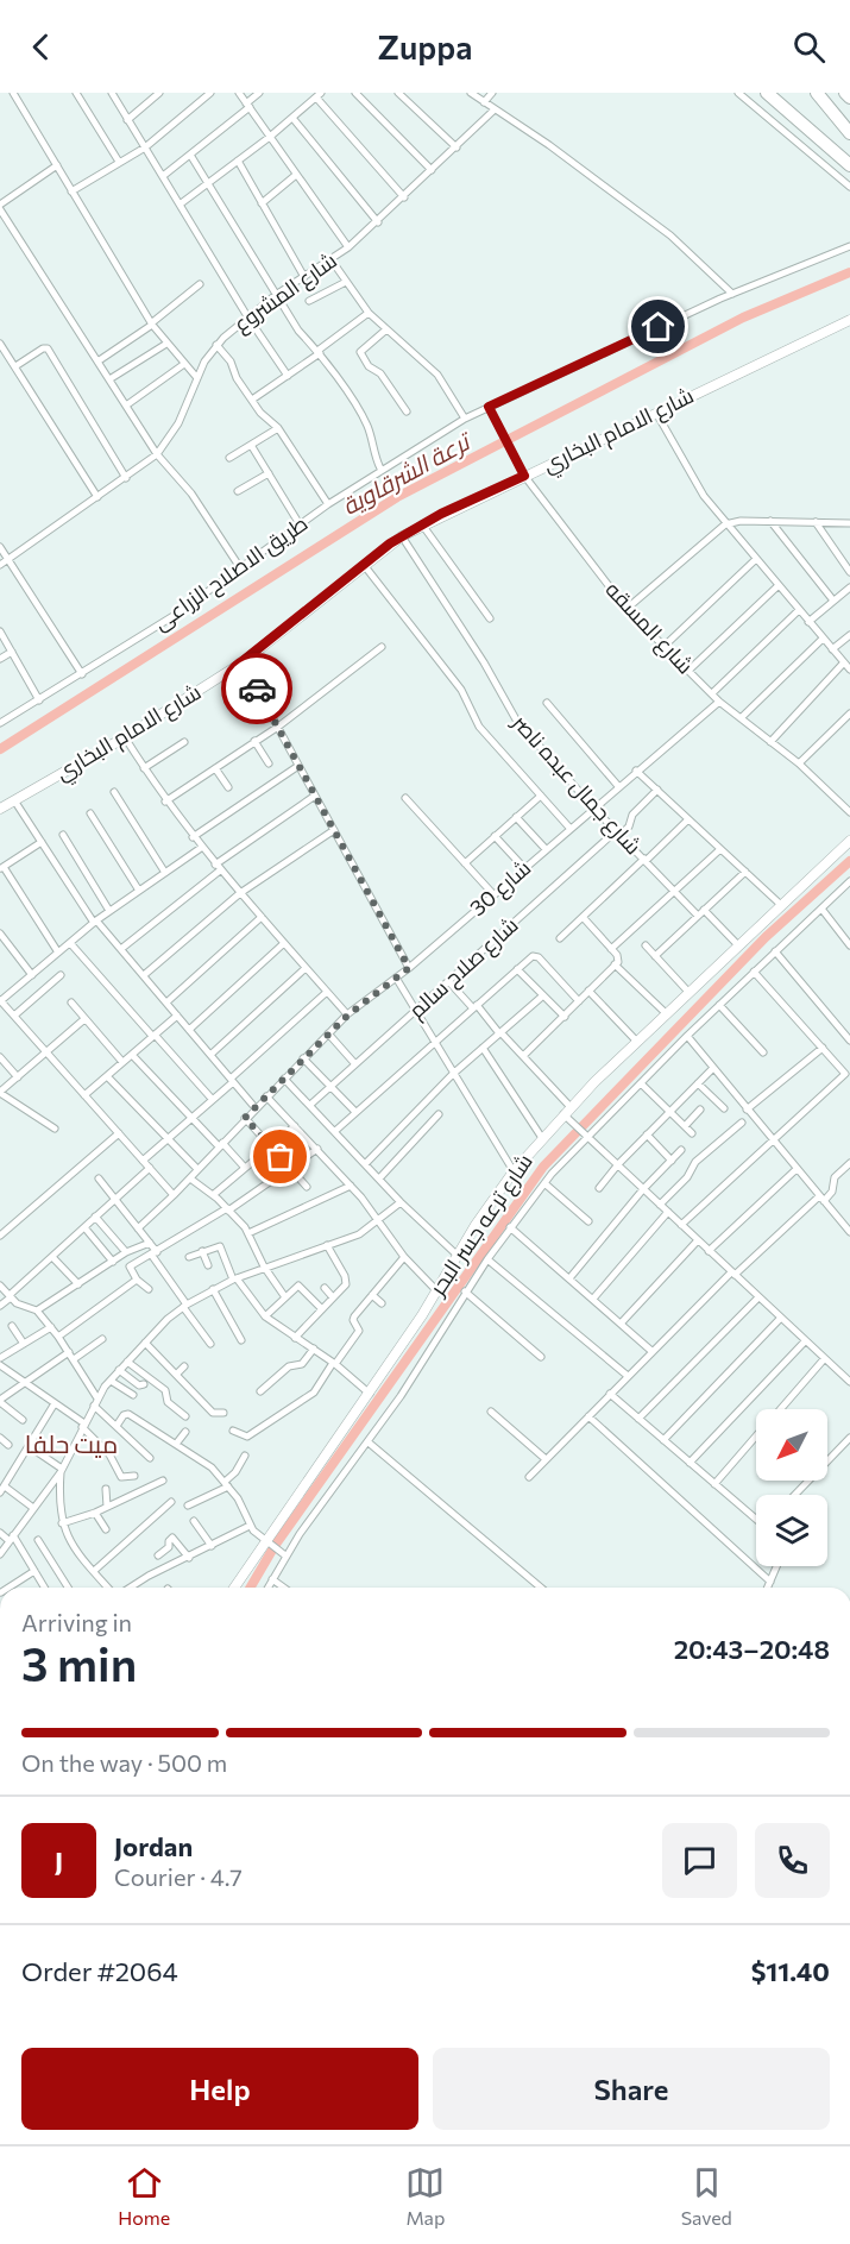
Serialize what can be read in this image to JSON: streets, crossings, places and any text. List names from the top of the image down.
{
  "streets": {
    "street": [
      "شارع المشروع",
      "شارع الامام البخاري",
      "طريق الاصلاح الزراعى",
      "شارع المسقه",
      "شارع جمال عبده ناصر",
      "شارع 30",
      "شارع صلاح سالم",
      "شارع ترعه جسر البحر"
    ]
  },
  "crossings": [
    ["شارع الامام البخاري", "شارع المسقه"],
    ["شارع الامام البخاري", "شارع جمال عبده ناصر"],
    ["طريق الاصلاح الزراعى", "شارع المسقه"],
    ["شارع المسقه", "شارع 30"],
    ["شارع جمال عبده ناصر", "شارع 30"],
    ["شارع جمال عبده ناصر", "شارع صلاح سالم"],
    ["شارع جمال عبده ناصر", "شارع ترعه جسر البحر"]
  ],
  "districts": ["ميت حلفا"],
  "water": ["ترعة الشرقاوية"],
  "north": "bottom left",
  "page": {
    "header": "Zuppa",
    "heading": ["3 min", "Arriving in", "20:43–20:48"],
    "panel": [
      "Jordan",
      "Courier · 4.7",
      "Order #2064",
      "$11.40"
    ],
    "bar": "On the way · 500 m",
    "round": "J",
    "buttons": ["Help", "Share"],
    "tabs": ["Home", "Map", "Saved"]
  }
}
